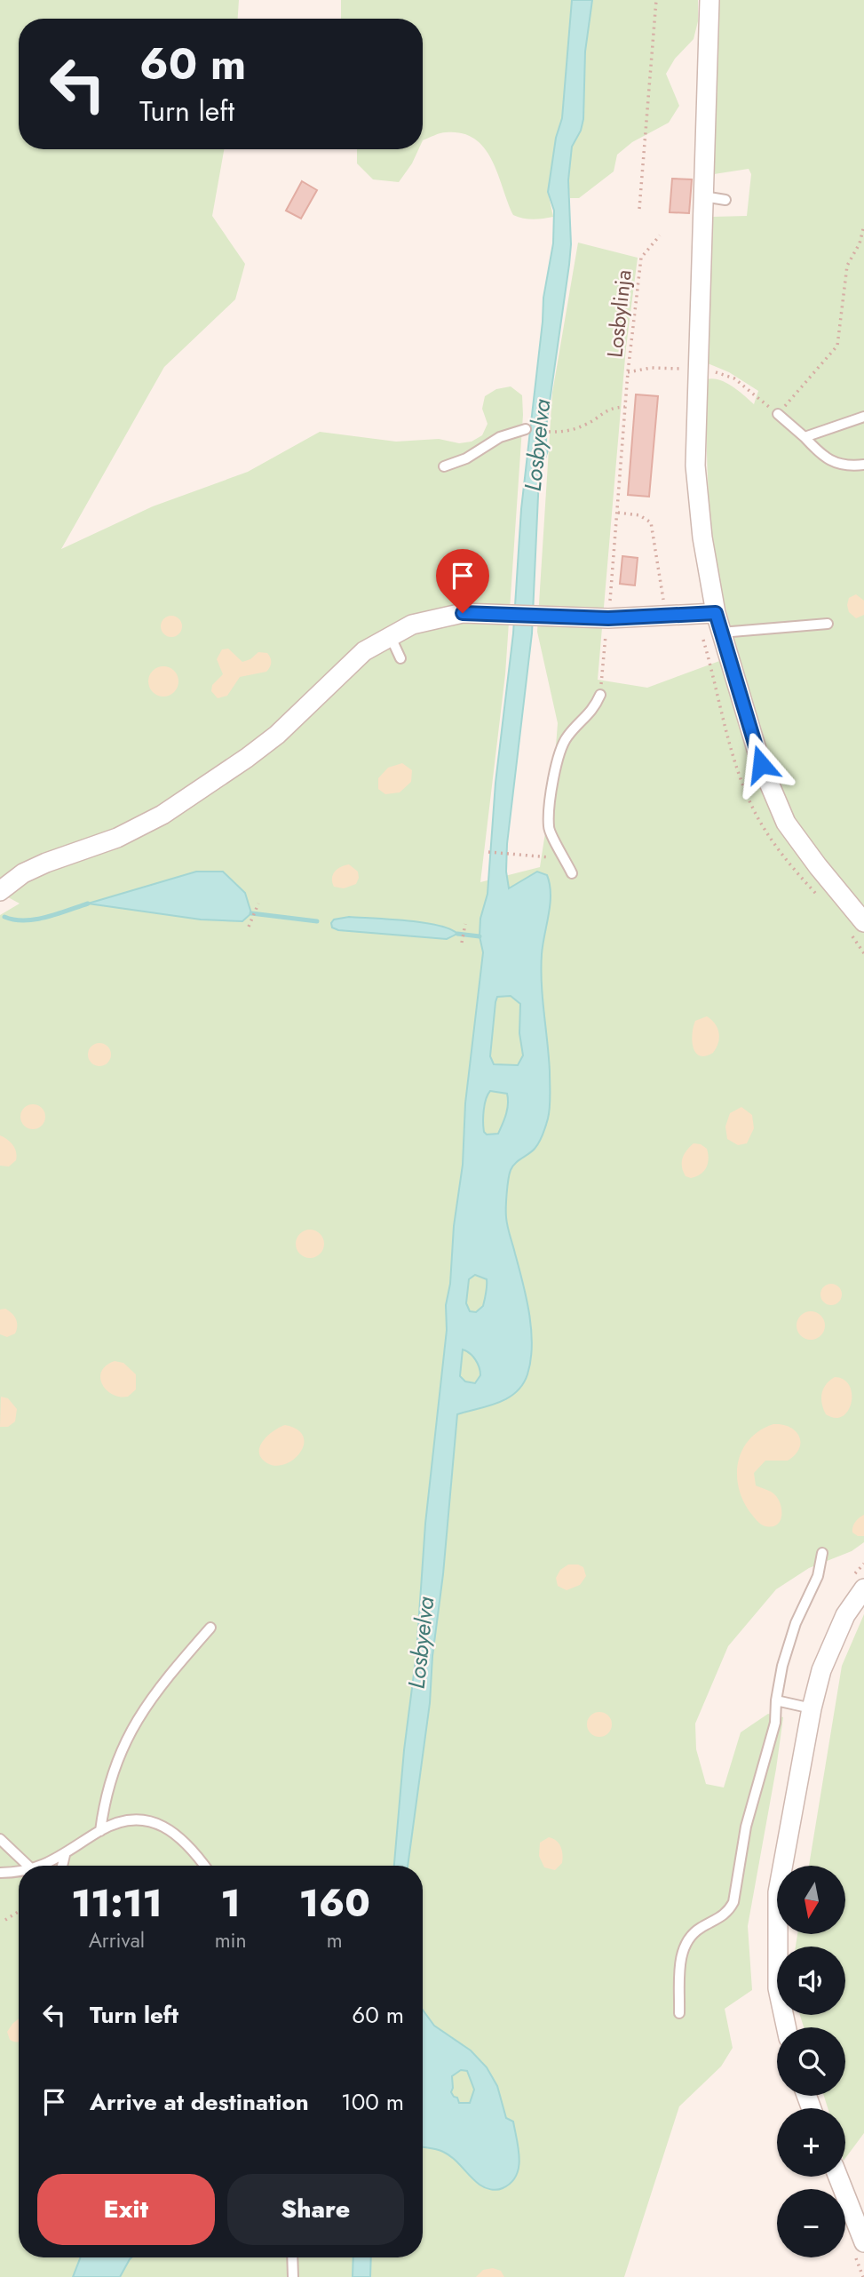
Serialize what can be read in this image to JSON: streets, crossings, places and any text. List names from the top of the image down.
{
  "streets": {
    "path": ["Losbylinja"]
  },
  "water": ["Losbyelva"],
  "north": "bottom",
  "page": {
    "turn": ["60 m", "Turn left"],
    "map_buttons": ["+", "−"],
    "eta": [
      "11:11",
      "Arrival",
      "1",
      "min",
      "160",
      "m"
    ],
    "list": [
      {
        "name": "Turn left",
        "value": "60 m"
      },
      {
        "name": "Arrive at destination",
        "value": "100 m"
      }
    ],
    "buttons": ["Exit", "Share"]
  }
}
